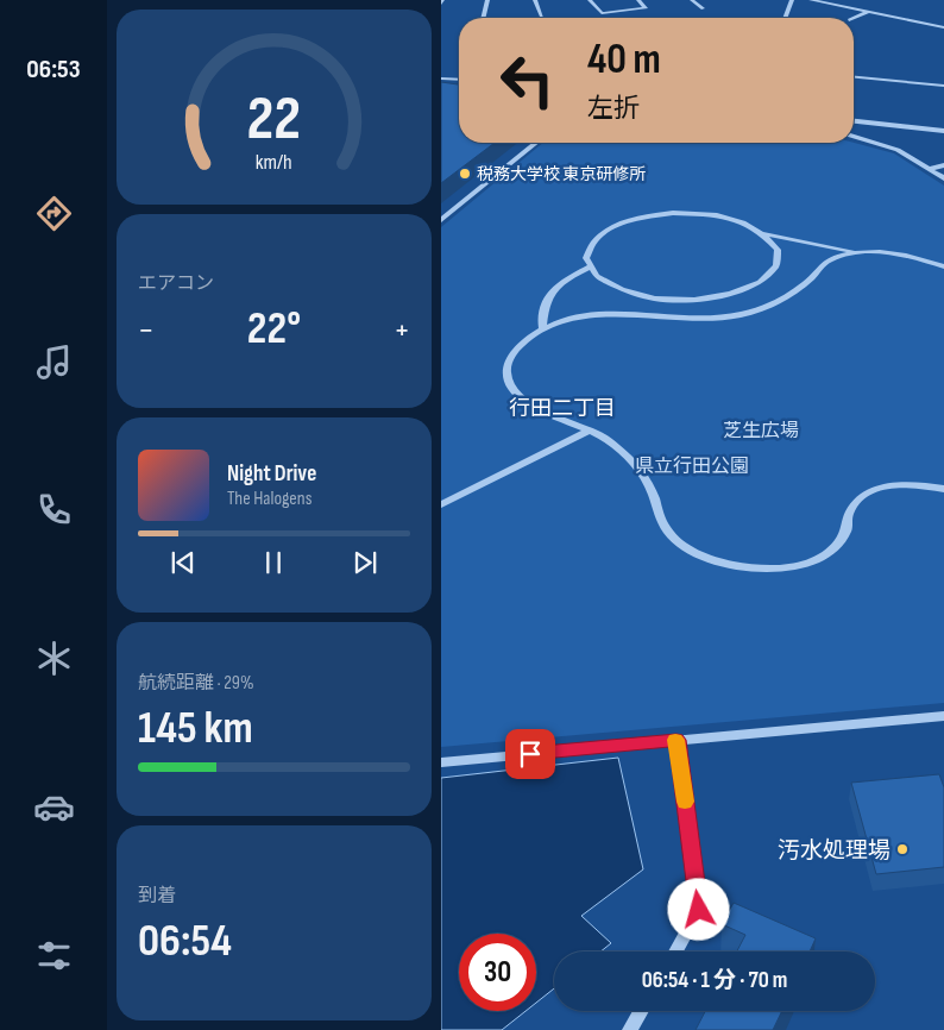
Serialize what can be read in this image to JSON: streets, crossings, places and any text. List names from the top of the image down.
{
  "districts": ["行田二丁目"],
  "parks": ["芝生広場", "県立行田公園"],
  "places": ["税務大学校 東京研修所", "汚水処理場"],
  "page": {
    "tabs": "06:53",
    "turn": ["40 m", "左折"],
    "tile": [
      "エアコン",
      ["航続距離 · 29%", "145 km"],
      ["到着", "06:54"]
    ],
    "heat": ["−", "22°", "+"],
    "song": ["Night Drive", "The Halogens"],
    "limit": "30",
    "trip": "06:54 · 1 分 · 70 m",
    "gauge": ["22", "km/h"]
  }
}
